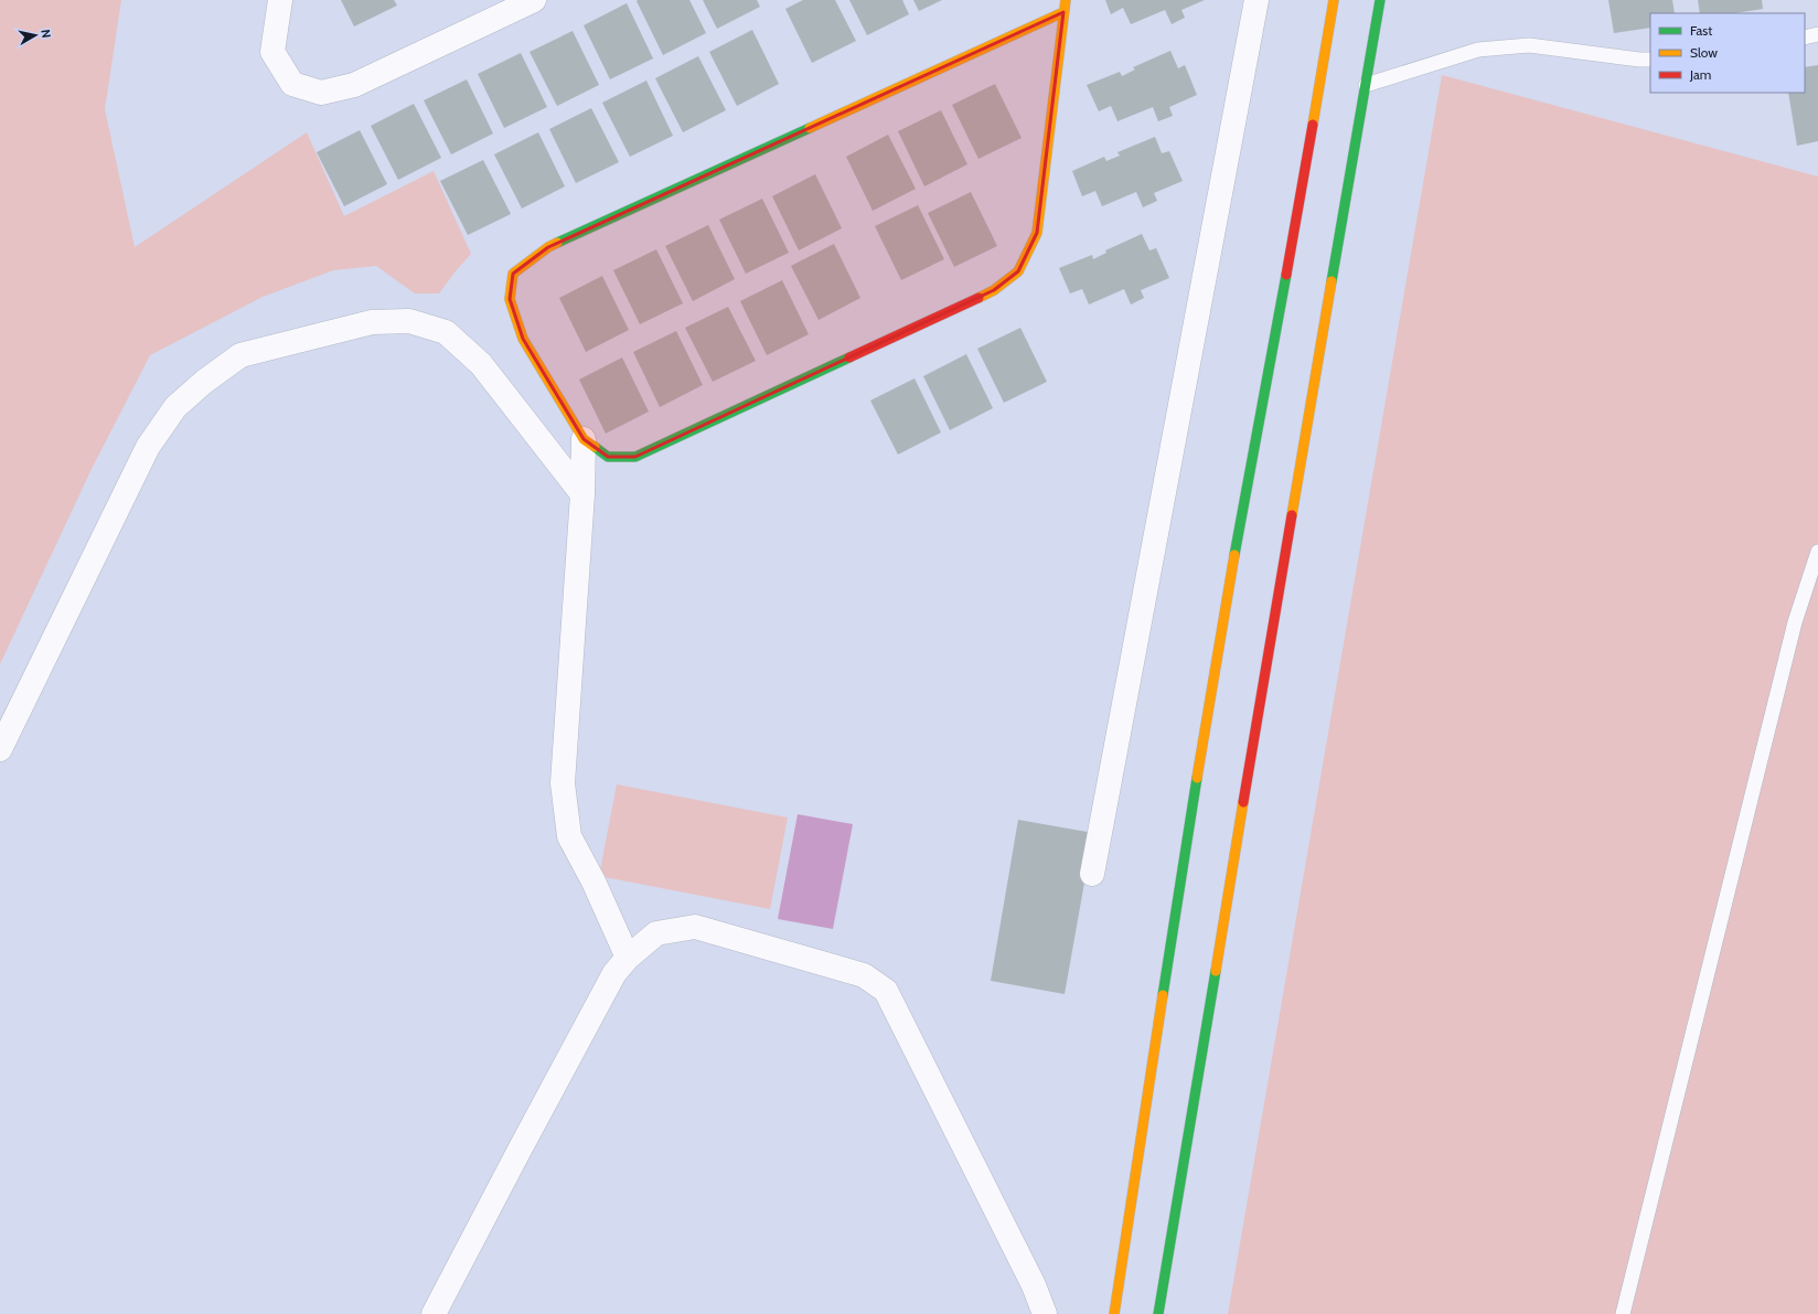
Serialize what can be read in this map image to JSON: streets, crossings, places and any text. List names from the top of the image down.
{
  "legend": ["Fast", "Slow", "Jam"],
  "north": "right"
}
